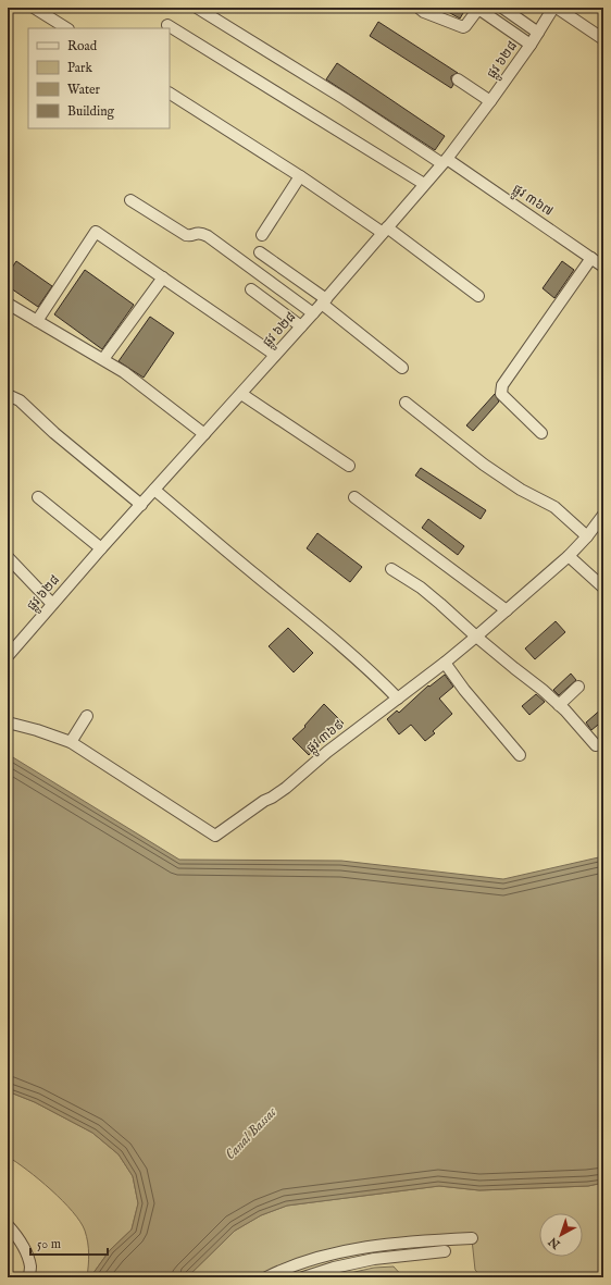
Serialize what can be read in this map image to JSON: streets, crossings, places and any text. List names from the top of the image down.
{
  "streets": {
    "street": ["ផ្លូវ ៦២៨", "ផ្លូវ ៣៦៧", "ផ្លូវ ៣៦៩"]
  },
  "crossings": [
    ["ផ្លូវ ៦២៨", "ផ្លូវ ៣៦៧"]
  ],
  "water": ["Canal Bassac"],
  "legend": [
    "Road",
    "Park",
    "Water",
    "Building"
  ],
  "scale_bar": "50 m",
  "north": "bottom left"
}
